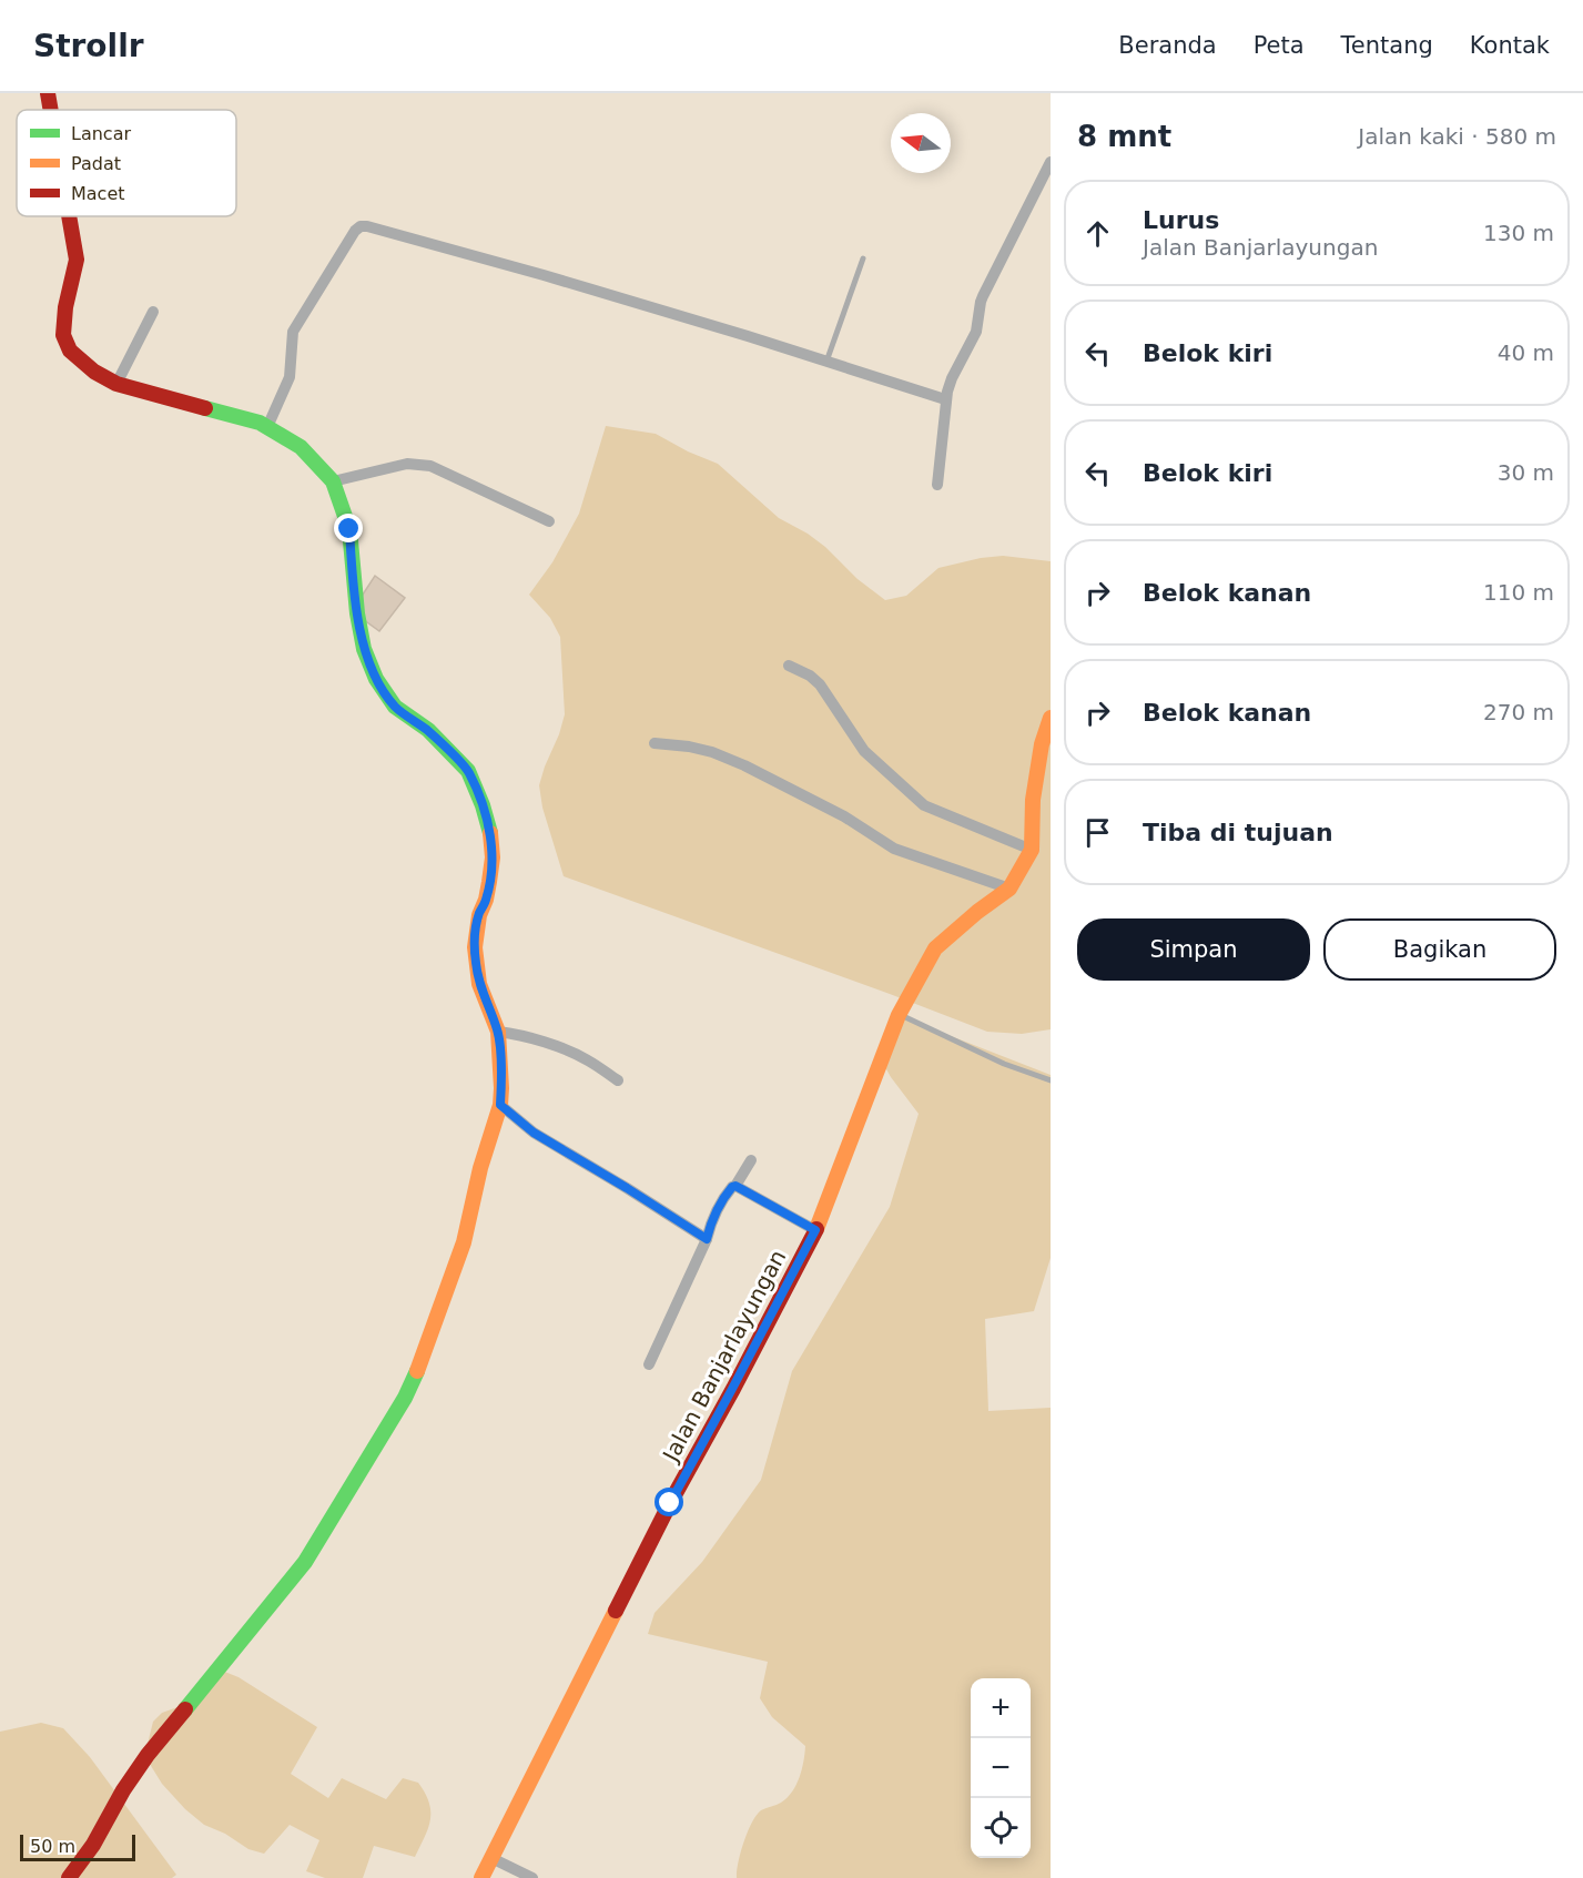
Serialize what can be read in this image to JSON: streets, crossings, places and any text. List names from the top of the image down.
{
  "streets": {
    "street": ["Jalan Banjarlayungan"]
  },
  "legend": ["Lancar", "Padat", "Macet"],
  "scale_bar": "50 m",
  "north": "left",
  "page": {
    "header": "Strollr",
    "nav": [
      "Beranda",
      "Peta",
      "Tentang",
      "Kontak"
    ],
    "heading": ["8 mnt", "Jalan kaki · 580 m"],
    "list": [
      ["Lurus", "Jalan Banjarlayungan", "130 m"],
      ["Belok kiri", "40 m"],
      ["Belok kiri", "30 m"],
      ["Belok kanan", "110 m"],
      ["Belok kanan", "270 m"],
      "Tiba di tujuan"
    ],
    "buttons": ["Simpan", "Bagikan"],
    "map_buttons": ["+", "−"],
    "scale": "50 m"
  }
}
